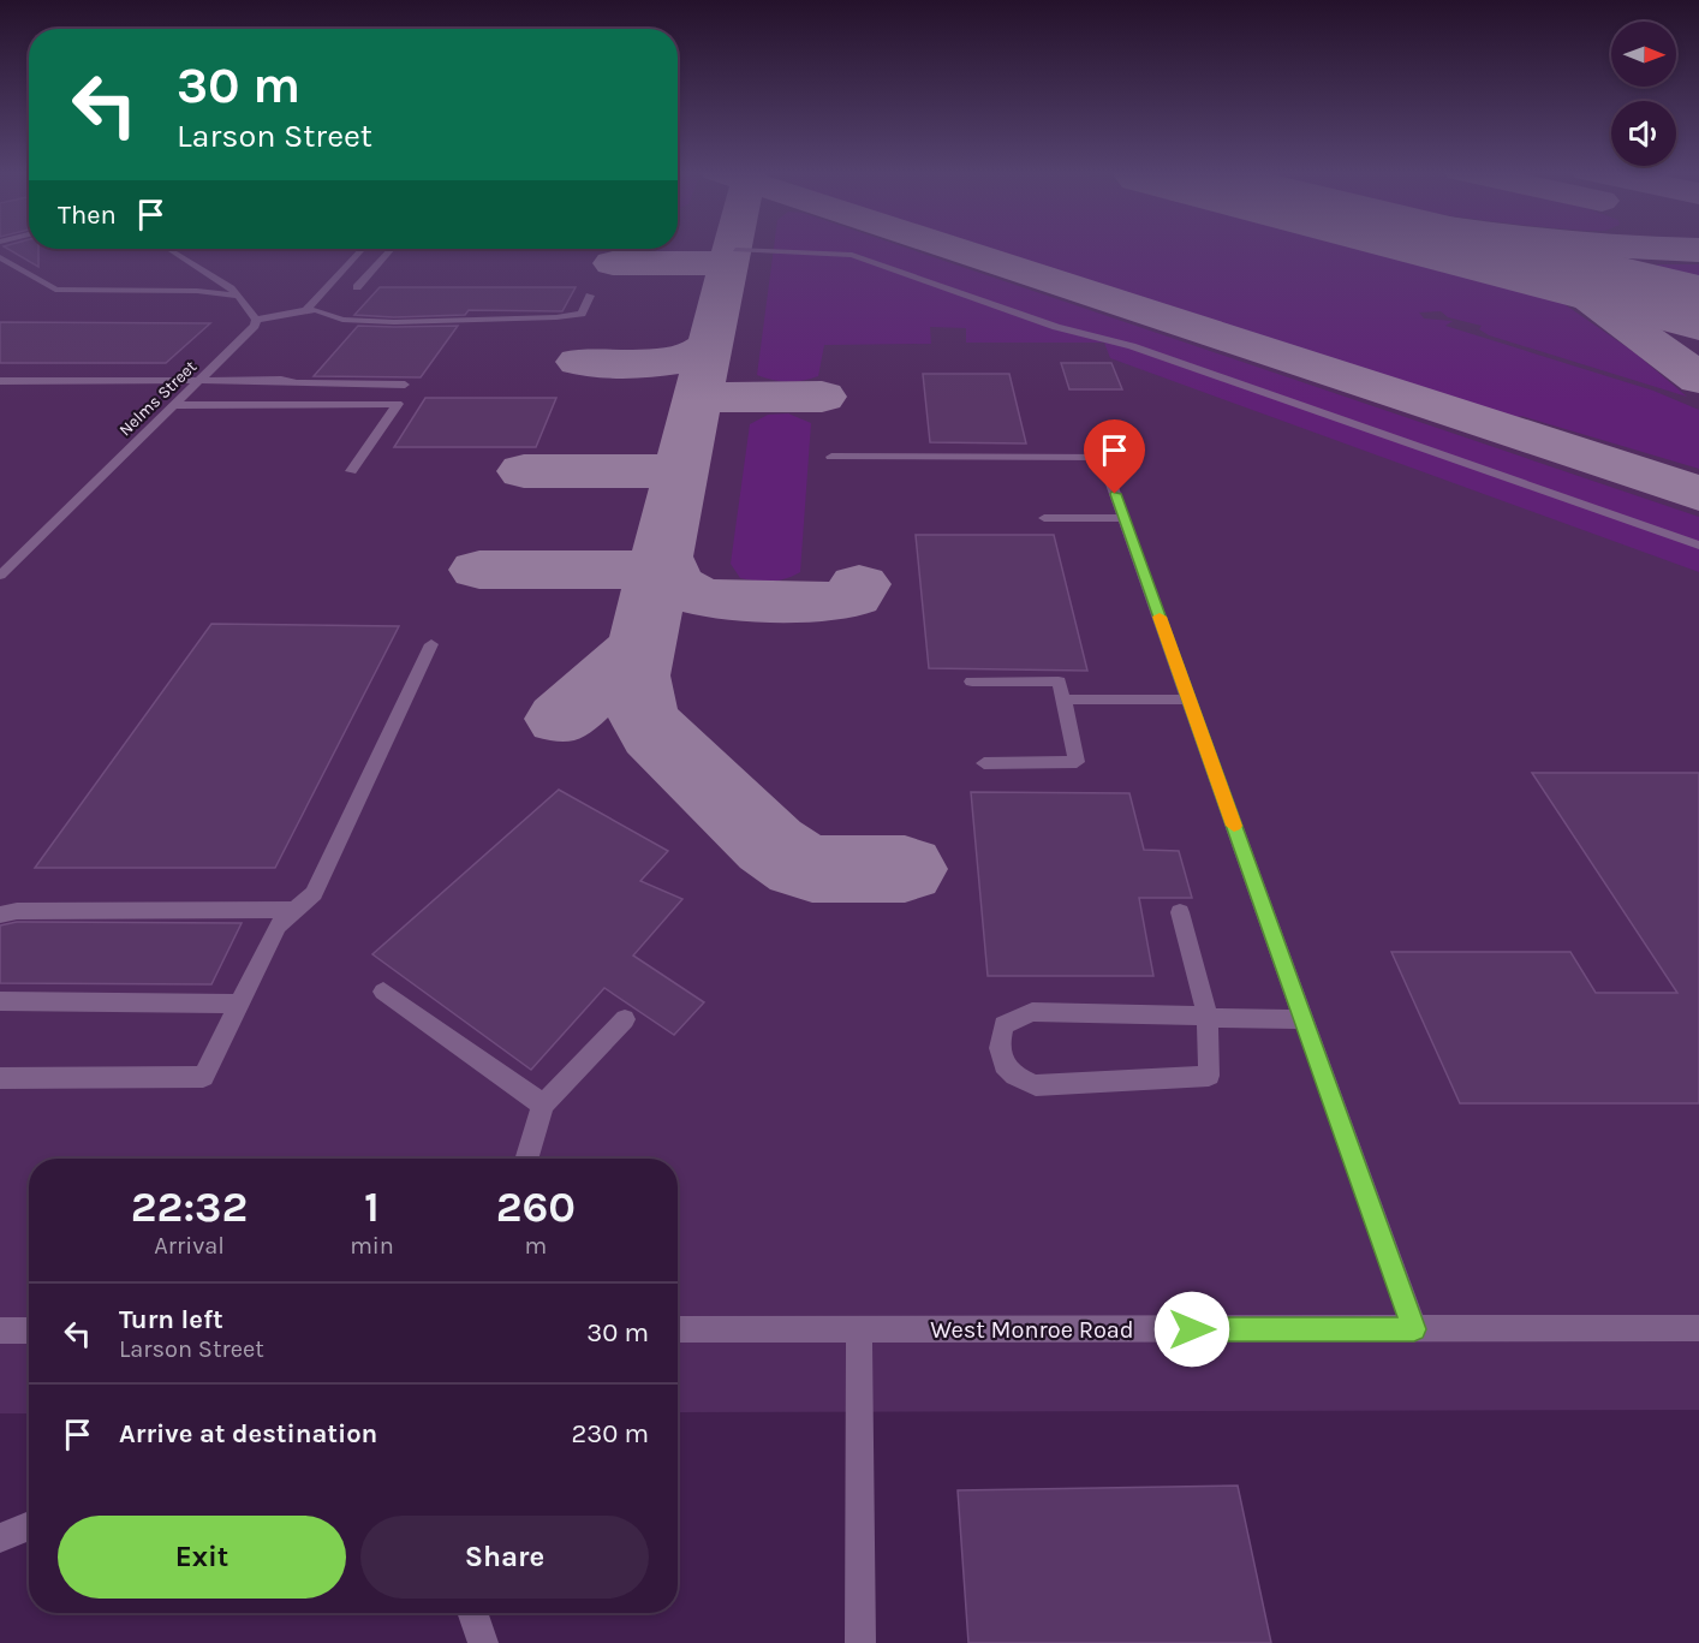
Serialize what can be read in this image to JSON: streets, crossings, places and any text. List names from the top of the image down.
{
  "streets": {
    "street": ["Nelms Street", "West Monroe Road"]
  },
  "north": "right",
  "page": {
    "turn": ["30 m", "Larson Street"],
    "then": "Then",
    "eta": [
      "22:32",
      "Arrival",
      "1",
      "min",
      "260",
      "m"
    ],
    "list": [
      {
        "name": "Turn left",
        "note": "Larson Street",
        "value": "30 m"
      },
      {
        "name": "Arrive at destination",
        "value": "230 m"
      }
    ],
    "buttons": ["Exit", "Share"]
  }
}
